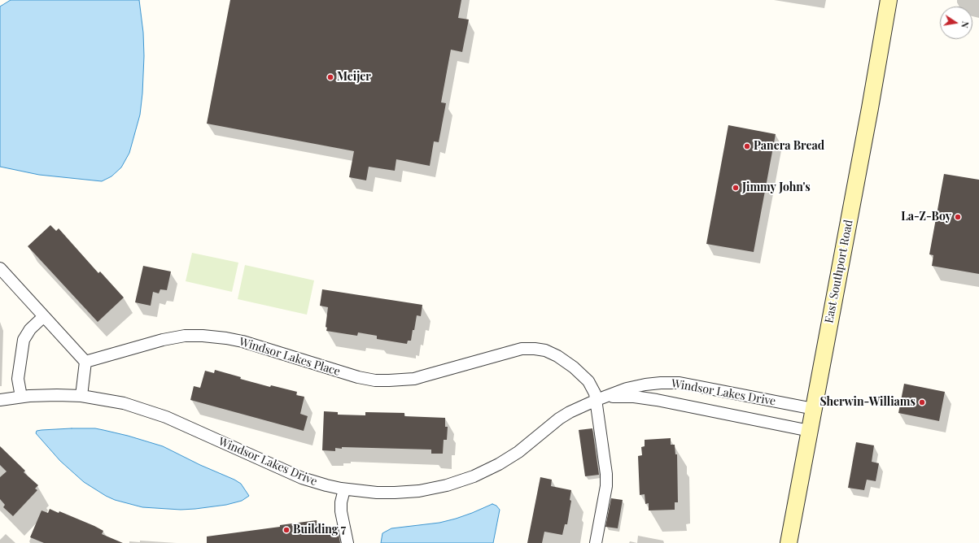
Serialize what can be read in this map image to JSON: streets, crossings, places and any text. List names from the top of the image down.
{
  "streets": {
    "main road": ["East Southport Road"],
    "street": ["Windsor Lakes Place", "Windsor Lakes Drive"]
  },
  "crossings": [
    ["East Southport Road", "Windsor Lakes Drive"],
    ["Windsor Lakes Place", "Windsor Lakes Drive"]
  ],
  "places": [
    "Meijer",
    "Panera Bread",
    "Jimmy John's",
    "La-Z-Boy",
    "Sherwin-Williams",
    "Building 7"
  ],
  "north": "right"
}
